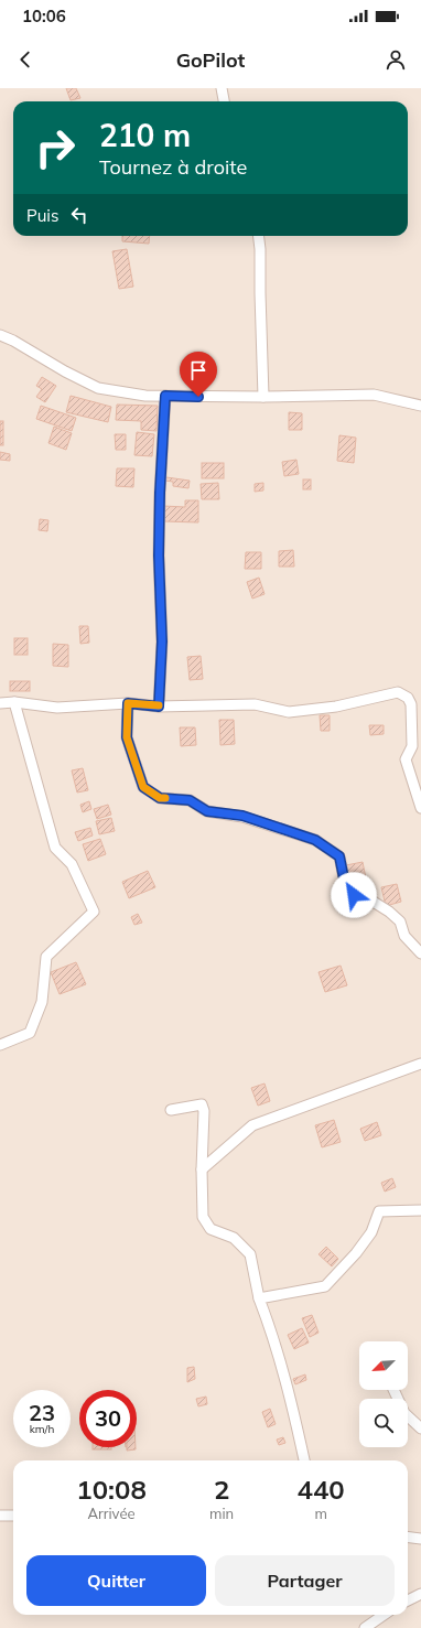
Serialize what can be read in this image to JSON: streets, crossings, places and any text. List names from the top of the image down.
{
  "north": "bottom left",
  "page": {
    "status": "10:06",
    "header": "GoPilot",
    "turn": ["210 m", "Tournez à droite"],
    "then": "Puis",
    "speed": "23 km/h",
    "limit": "30",
    "eta": [
      "10:08",
      "Arrivée",
      "2",
      "min",
      "440",
      "m"
    ],
    "buttons": ["Quitter", "Partager"]
  }
}
